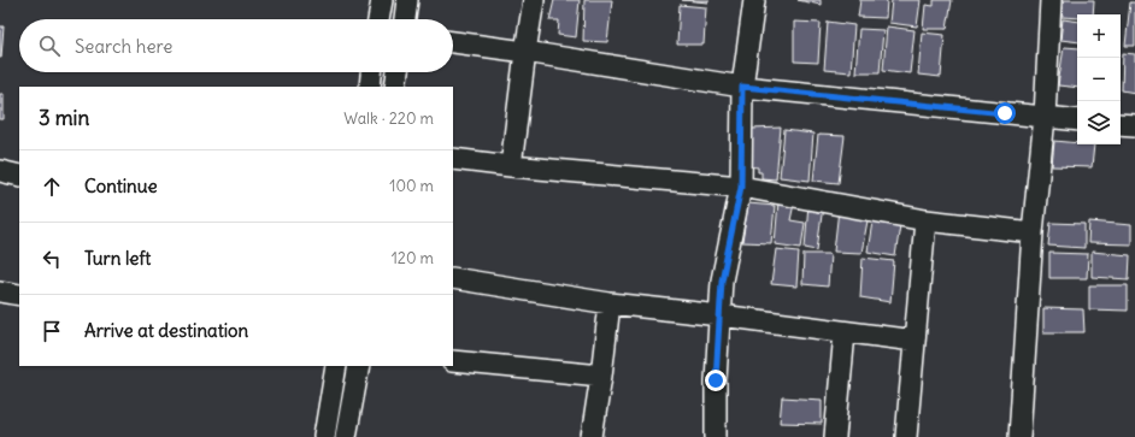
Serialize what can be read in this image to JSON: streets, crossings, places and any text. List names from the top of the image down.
{
  "page": {
    "map_buttons": ["+", "−"],
    "search": "Search here",
    "heading": ["3 min", "Walk · 220 m"],
    "list": [
      ["Continue", "100 m"],
      ["Turn left", "120 m"],
      "Arrive at destination"
    ]
  }
}
